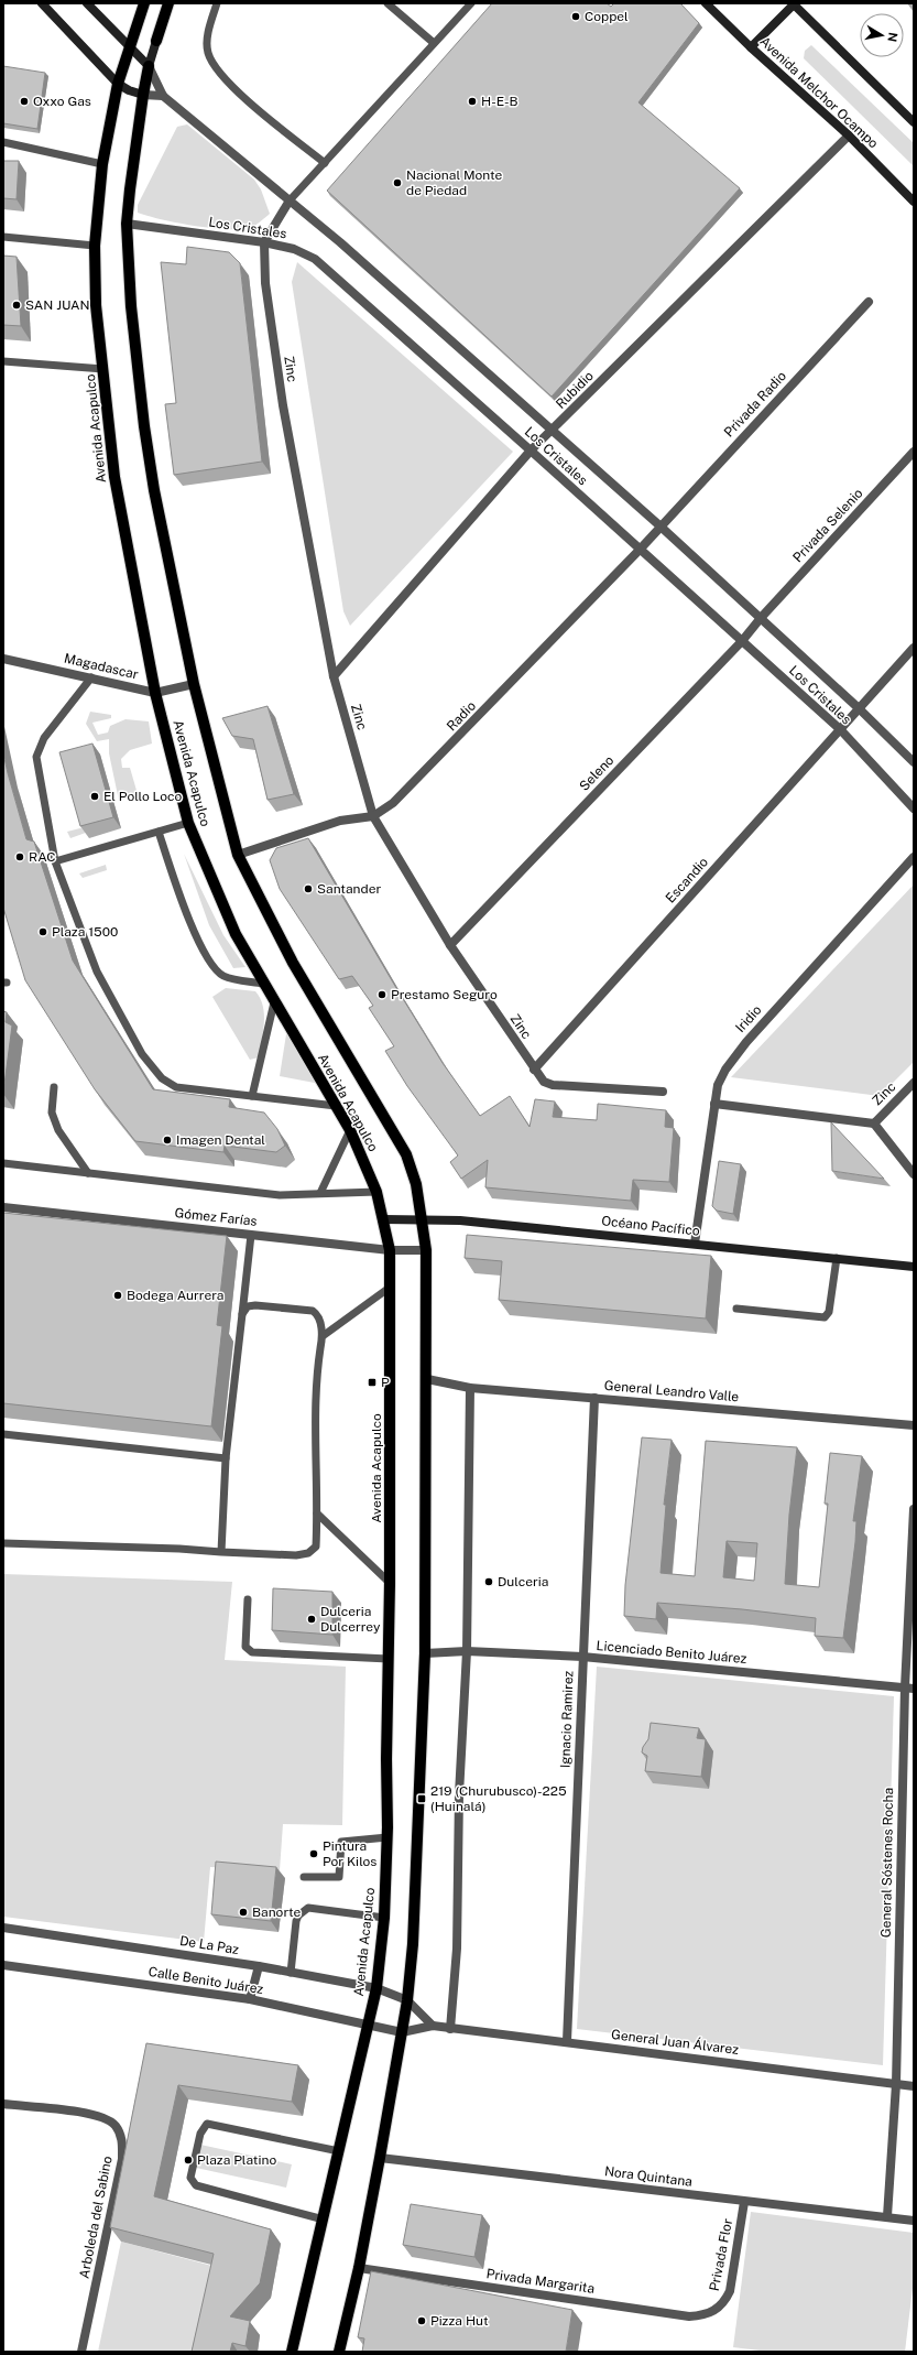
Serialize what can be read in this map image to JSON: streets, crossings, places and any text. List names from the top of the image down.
{
  "streets": {
    "main road": ["Avenida Acapulco"],
    "street": [
      "Avenida Melchor Ocampo",
      "Los Cristales",
      "Zinc",
      "Rubidio",
      "Privada Radio",
      "Privada Selenio",
      "Magadascar",
      "Radio",
      "Seleno",
      "Escandio",
      "Iridio",
      "Gómez Farías",
      "Océano Pacífico",
      "General Leandro Valle",
      "Licenciado Benito Juárez",
      "Ignacio Ramirez",
      "General Sóstenes Rocha",
      "De La Paz",
      "Calle Benito Juárez",
      "General Juan Álvarez",
      "Nora Quintana",
      "Arboleda del Sabino",
      "Privada Flor",
      "Privada Margarita"
    ]
  },
  "crossings": [
    ["Avenida Melchor Ocampo", "Rubidio"],
    ["Los Cristales", "Zinc"],
    ["Los Cristales", "Rubidio"],
    ["Los Cristales", "Privada Radio"],
    ["Los Cristales", "Avenida Acapulco"],
    ["Los Cristales", "Privada Selenio"],
    ["Los Cristales", "Radio"],
    ["Los Cristales", "Seleno"],
    ["Los Cristales", "Escandio"],
    ["Zinc", "Rubidio"],
    ["Zinc", "Radio"],
    ["Zinc", "Seleno"],
    ["Zinc", "Escandio"],
    ["Zinc", "Iridio"],
    ["Privada Radio", "Radio"],
    ["Avenida Acapulco", "Magadascar"],
    ["Avenida Acapulco", "Radio"],
    ["Avenida Acapulco", "Gómez Farías"],
    ["Avenida Acapulco", "Océano Pacífico"],
    ["Avenida Acapulco", "General Leandro Valle"],
    ["Avenida Acapulco", "Licenciado Benito Juárez"],
    ["Avenida Acapulco", "De La Paz"],
    ["Avenida Acapulco", "Calle Benito Juárez"],
    ["Avenida Acapulco", "General Juan Álvarez"],
    ["Avenida Acapulco", "Nora Quintana"],
    ["Avenida Acapulco", "Privada Margarita"],
    ["Privada Selenio", "Seleno"],
    ["Iridio", "Océano Pacífico"],
    ["General Leandro Valle", "Ignacio Ramirez"],
    ["Licenciado Benito Juárez", "Ignacio Ramirez"],
    ["Licenciado Benito Juárez", "General Sóstenes Rocha"],
    ["Ignacio Ramirez", "General Juan Álvarez"],
    ["General Sóstenes Rocha", "General Juan Álvarez"],
    ["General Sóstenes Rocha", "Nora Quintana"],
    ["Calle Benito Juárez", "General Juan Álvarez"],
    ["Nora Quintana", "Privada Flor"],
    ["Privada Flor", "Privada Margarita"]
  ],
  "places": {
    "other": [
      "Coppel",
      "Oxxo Gas",
      "H-E-B",
      "Nacional Monte de Piedad",
      "SAN JUAN",
      "El Pollo Loco",
      "RAC",
      "Santander",
      "Plaza 1500",
      "Prestamo Seguro",
      "Imagen Dental",
      "Bodega Aurrera",
      "Dulceria",
      "Dulceria Dulcerrey",
      "Pintura Por Kilos",
      "Banorte",
      "Plaza Platino",
      "Pizza Hut"
    ],
    "transit": ["P", "219 (Churubusco)-225 (Huinalá)"]
  },
  "north": "right"
}
